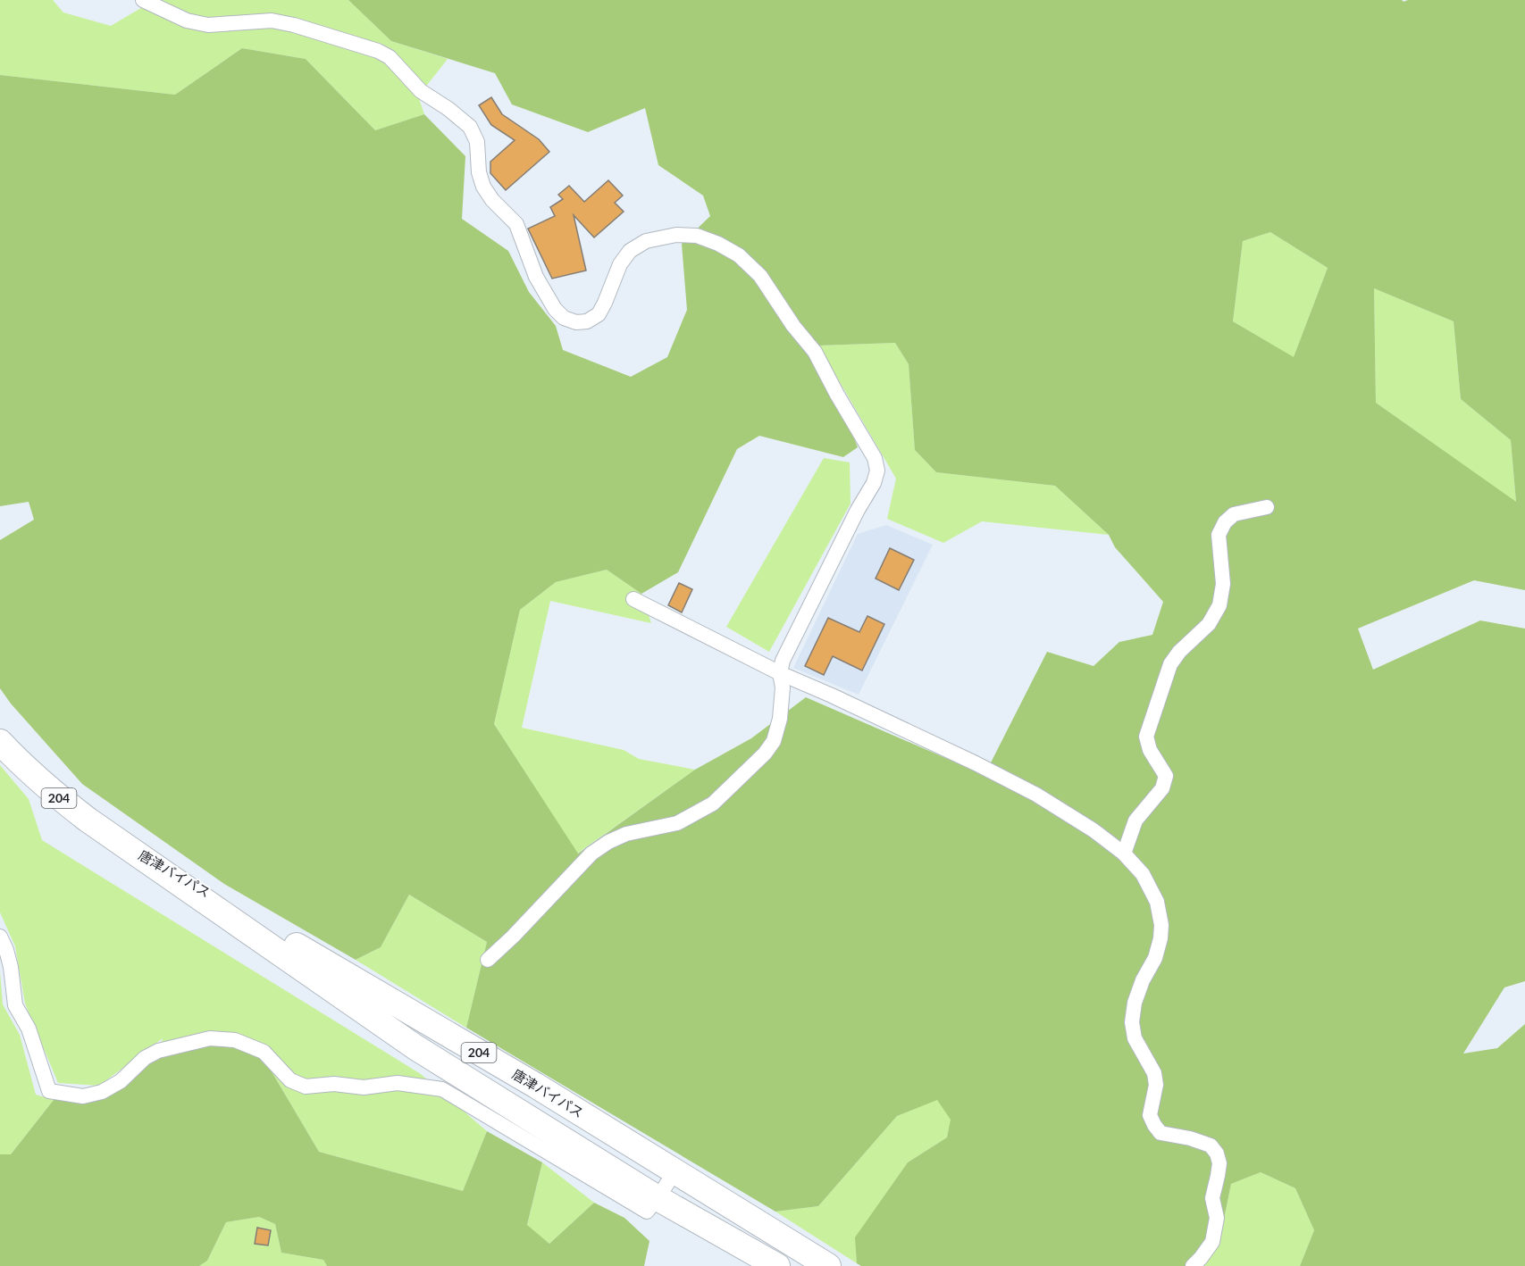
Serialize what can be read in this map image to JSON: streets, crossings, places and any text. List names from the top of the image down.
{
  "streets": {
    "highway": ["204", "唐津バイパス"]
  }
}
